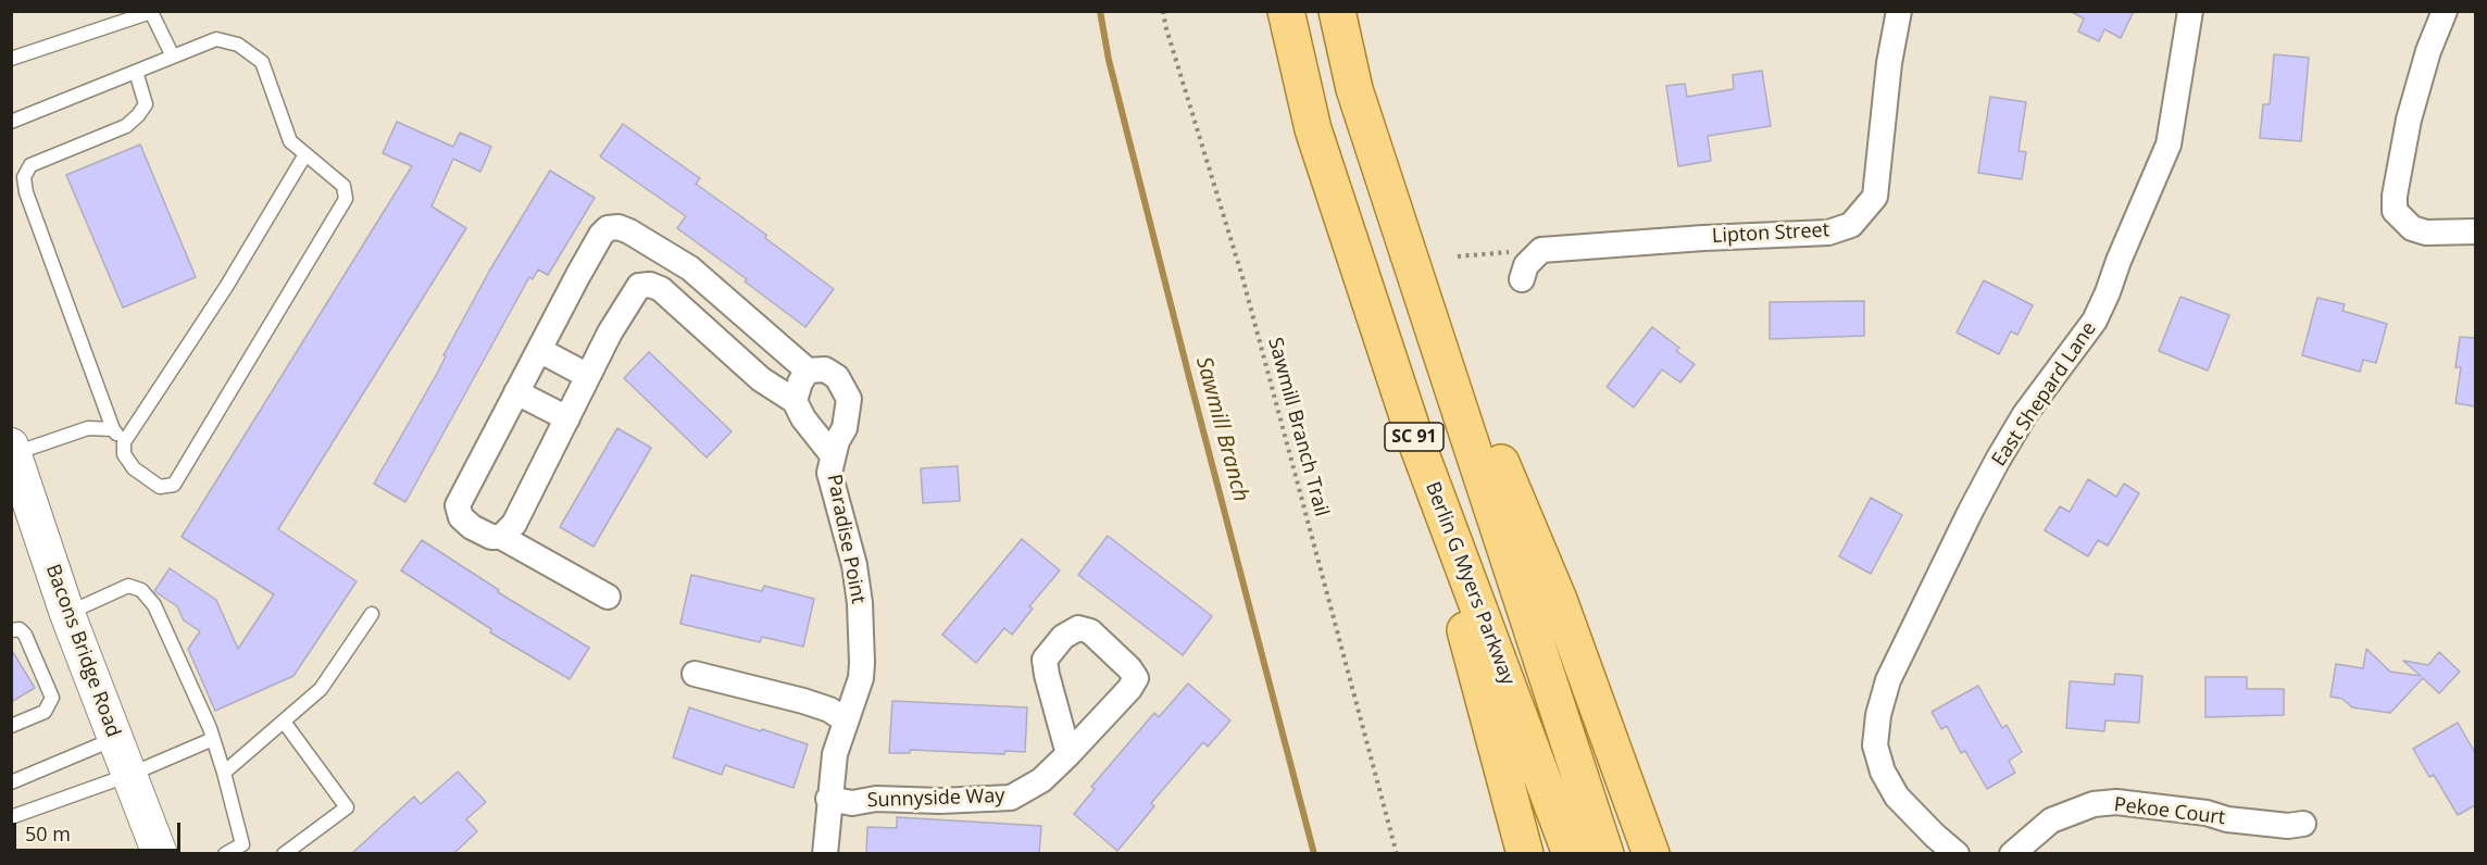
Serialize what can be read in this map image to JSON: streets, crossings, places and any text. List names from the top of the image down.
{
  "streets": {
    "main road": ["SC 91", "Berlin G Myers Parkway", "Bacons Bridge Road"],
    "street": [
      "Lipton Street",
      "East Shepard Lane",
      "Paradise Point",
      "Sunnyside Way",
      "Pekoe Court"
    ],
    "path": ["Sawmill Branch Trail"]
  },
  "crossings": [
    ["Paradise Point", "Sunnyside Way"]
  ],
  "water": ["Sawmill Branch"],
  "scale_bar": "50 m"
}
